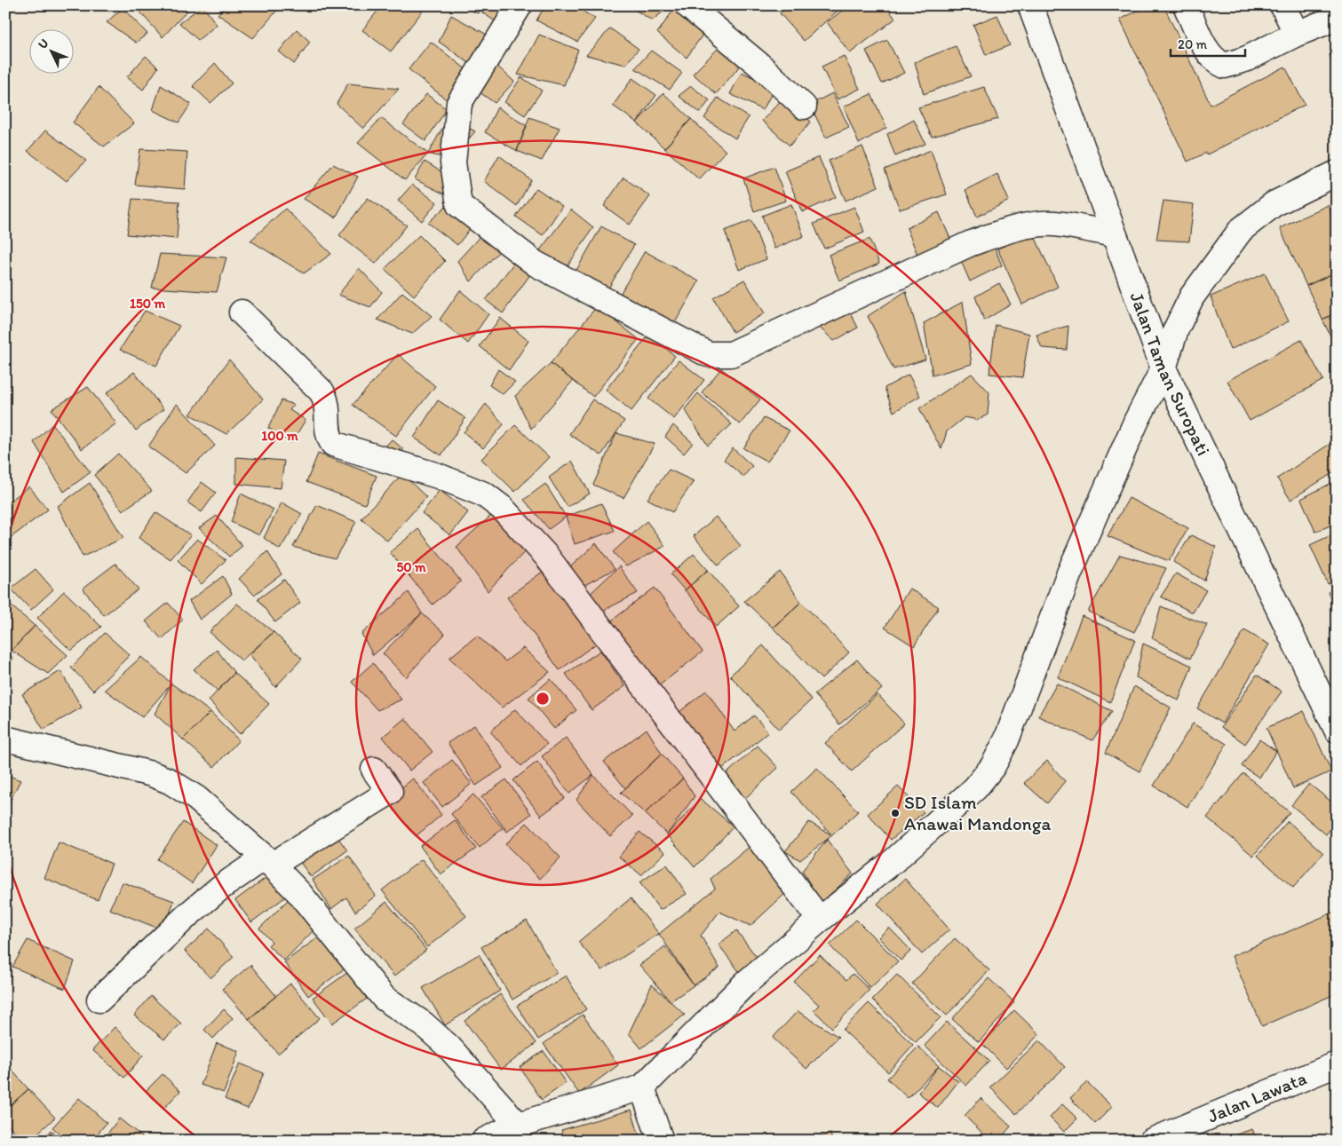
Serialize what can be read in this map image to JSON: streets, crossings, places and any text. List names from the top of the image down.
{
  "streets": {
    "street": ["Jalan Taman Suropati", "Jalan Lawata"]
  },
  "places": ["SD Islam Anawai Mandonga"],
  "scale_bar": "20 m",
  "north": "top left",
  "rings": ["150 m", "100 m", "50 m"]
}
